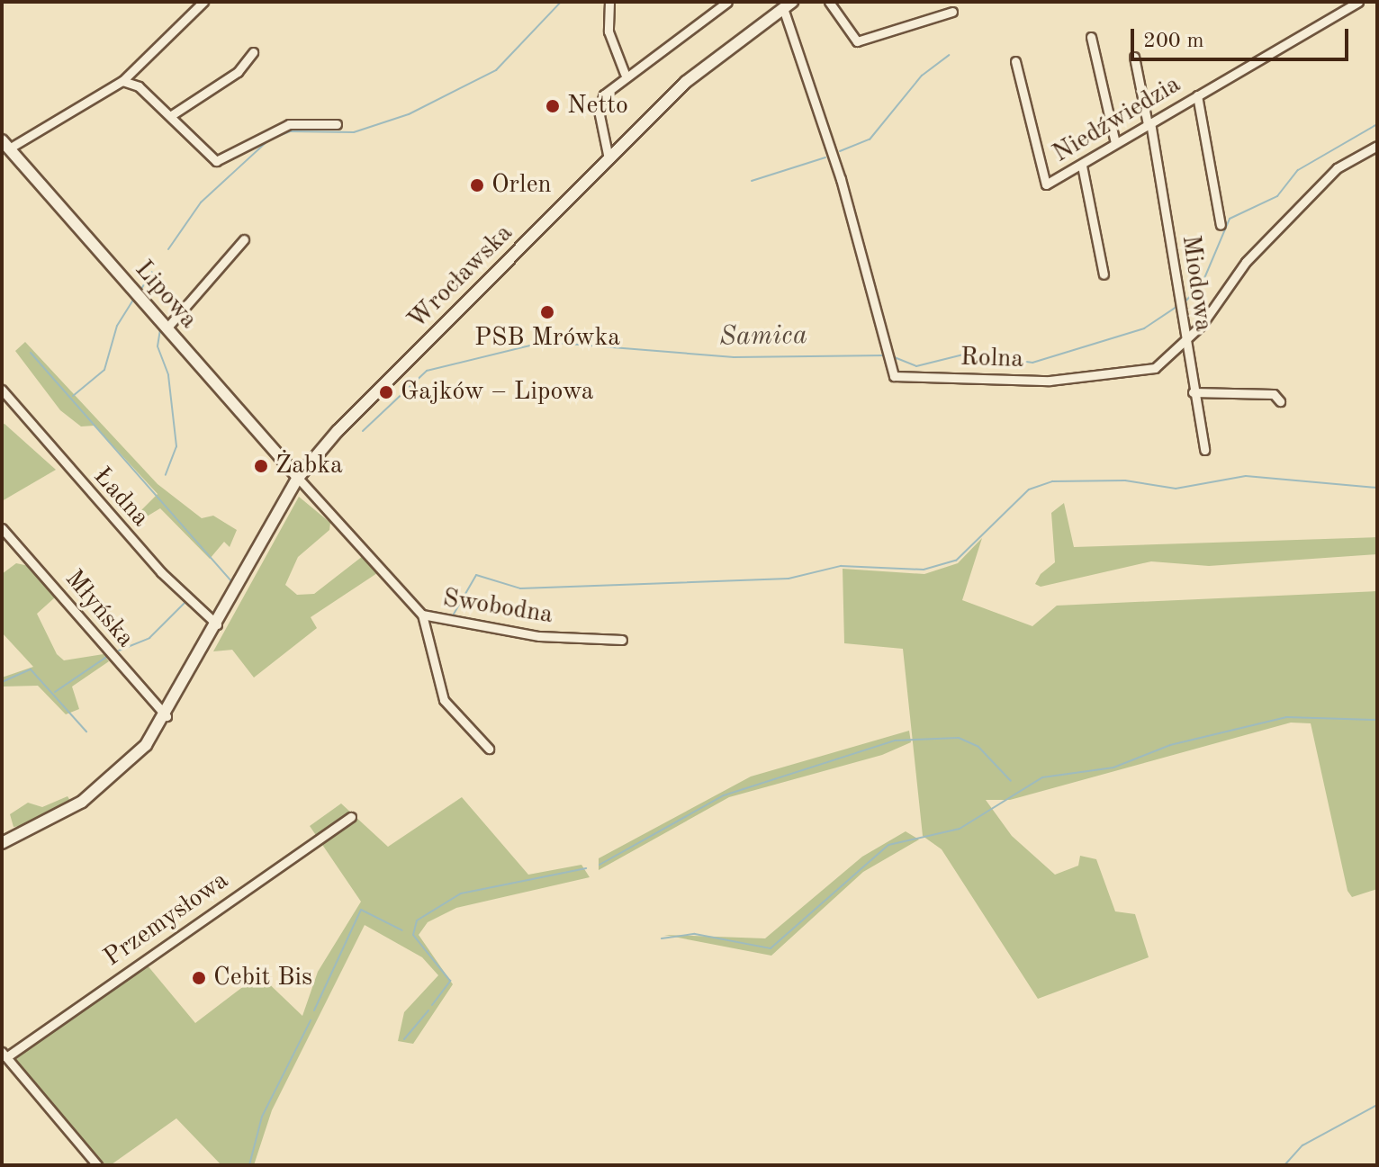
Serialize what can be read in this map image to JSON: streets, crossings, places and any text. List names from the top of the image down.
{
  "streets": {
    "main road": ["Wrocławska", "Lipowa"],
    "street": [
      "Niedźwiedzia",
      "Miodowa",
      "Rolna",
      "Ładna",
      "Swobodna",
      "Młyńska",
      "Przemysłowa"
    ]
  },
  "crossings": [
    ["Niedźwiedzia", "Miodowa"],
    ["Wrocławska", "Lipowa"],
    ["Wrocławska", "Rolna"],
    ["Wrocławska", "Ładna"],
    ["Wrocławska", "Swobodna"],
    ["Miodowa", "Rolna"],
    ["Lipowa", "Swobodna"]
  ],
  "water": ["Samica"],
  "places": [
    "Netto",
    "Orlen",
    "PSB Mrówka",
    "Gajków – Lipowa",
    "Żabka",
    "Cebit Bis"
  ],
  "scale_bar": "200 m"
}
